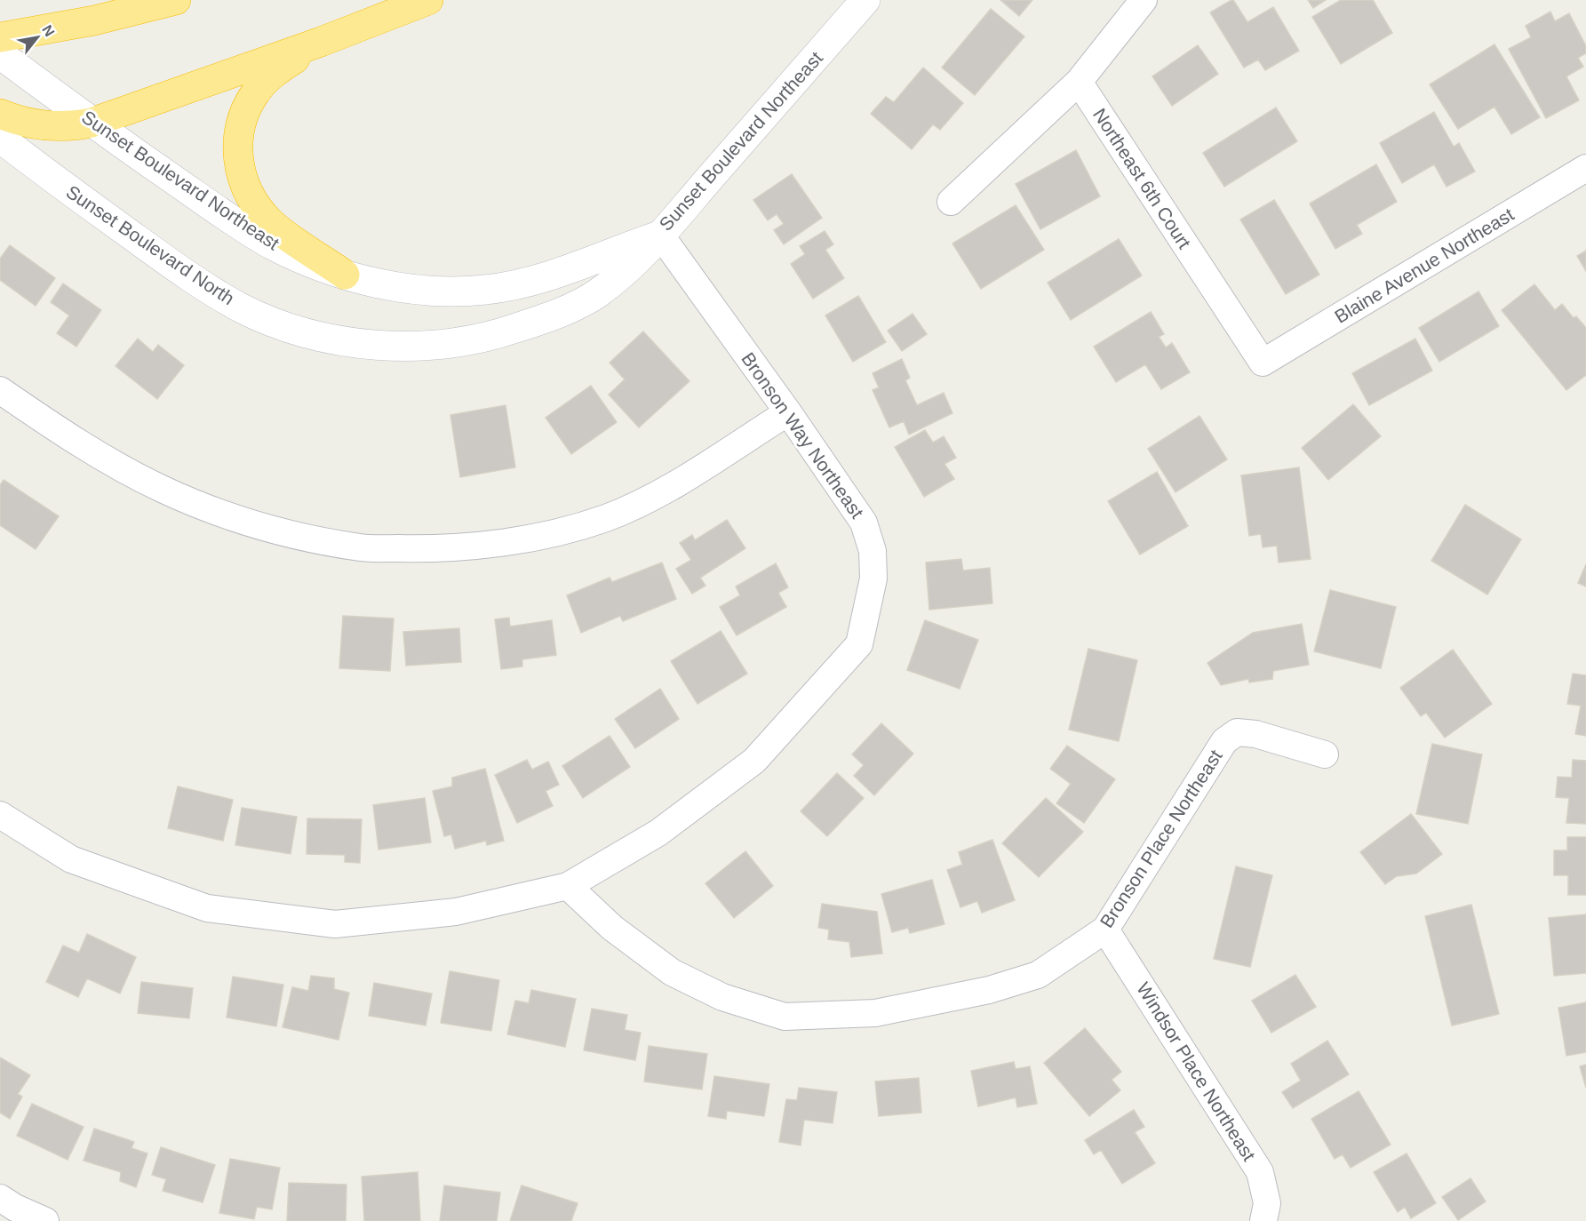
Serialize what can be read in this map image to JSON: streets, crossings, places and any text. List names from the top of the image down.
{
  "streets": {
    "main road": ["Sunset Boulevard Northeast", "Sunset Boulevard North"],
    "street": [
      "Northeast 6th Court",
      "Blaine Avenue Northeast",
      "Bronson Way Northeast",
      "Bronson Place Northeast",
      "Windsor Place Northeast"
    ]
  },
  "crossings": [
    ["Sunset Boulevard Northeast", "Sunset Boulevard North"],
    ["Sunset Boulevard Northeast", "Bronson Way Northeast"],
    ["Northeast 6th Court", "Blaine Avenue Northeast"],
    ["Sunset Boulevard North", "Bronson Way Northeast"],
    ["Bronson Way Northeast", "Bronson Place Northeast"],
    ["Bronson Place Northeast", "Windsor Place Northeast"]
  ],
  "north": "top right"
}
